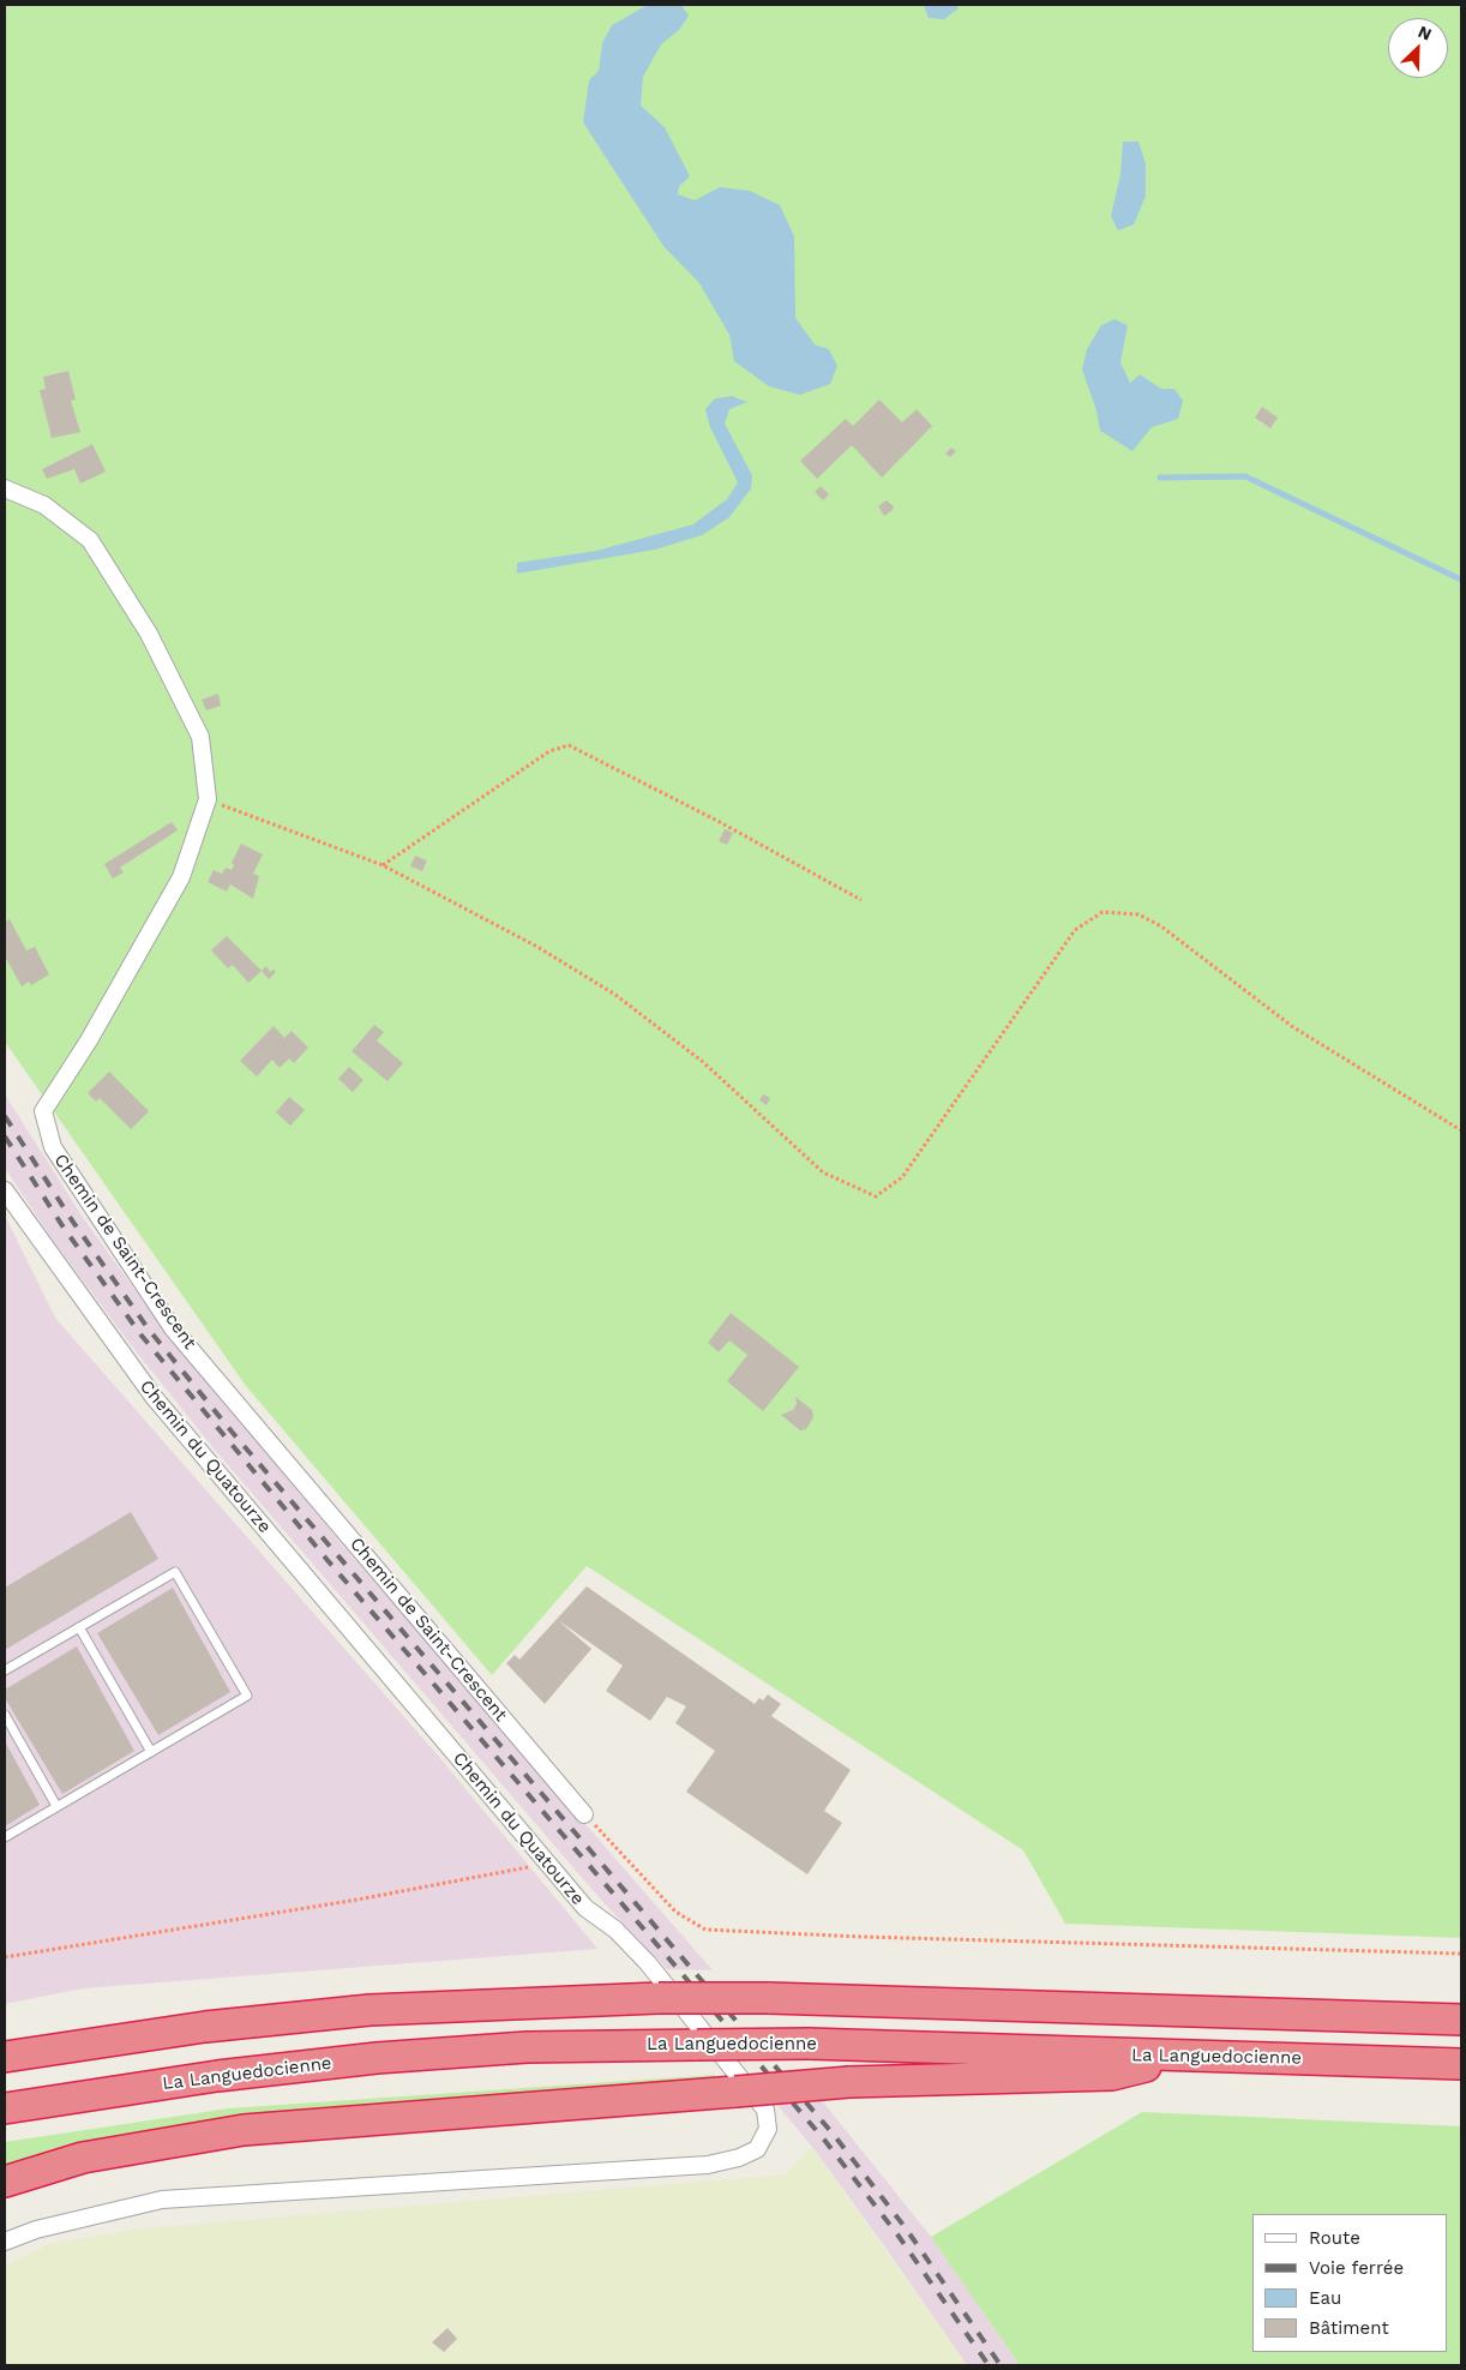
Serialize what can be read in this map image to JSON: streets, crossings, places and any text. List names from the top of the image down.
{
  "streets": {
    "highway": ["La Languedocienne"],
    "street": ["Chemin de Saint-Crescent", "Chemin du Quatourze"]
  },
  "legend": [
    "Route",
    "Voie ferrée",
    "Eau",
    "Bâtiment"
  ],
  "north": "top right"
}
